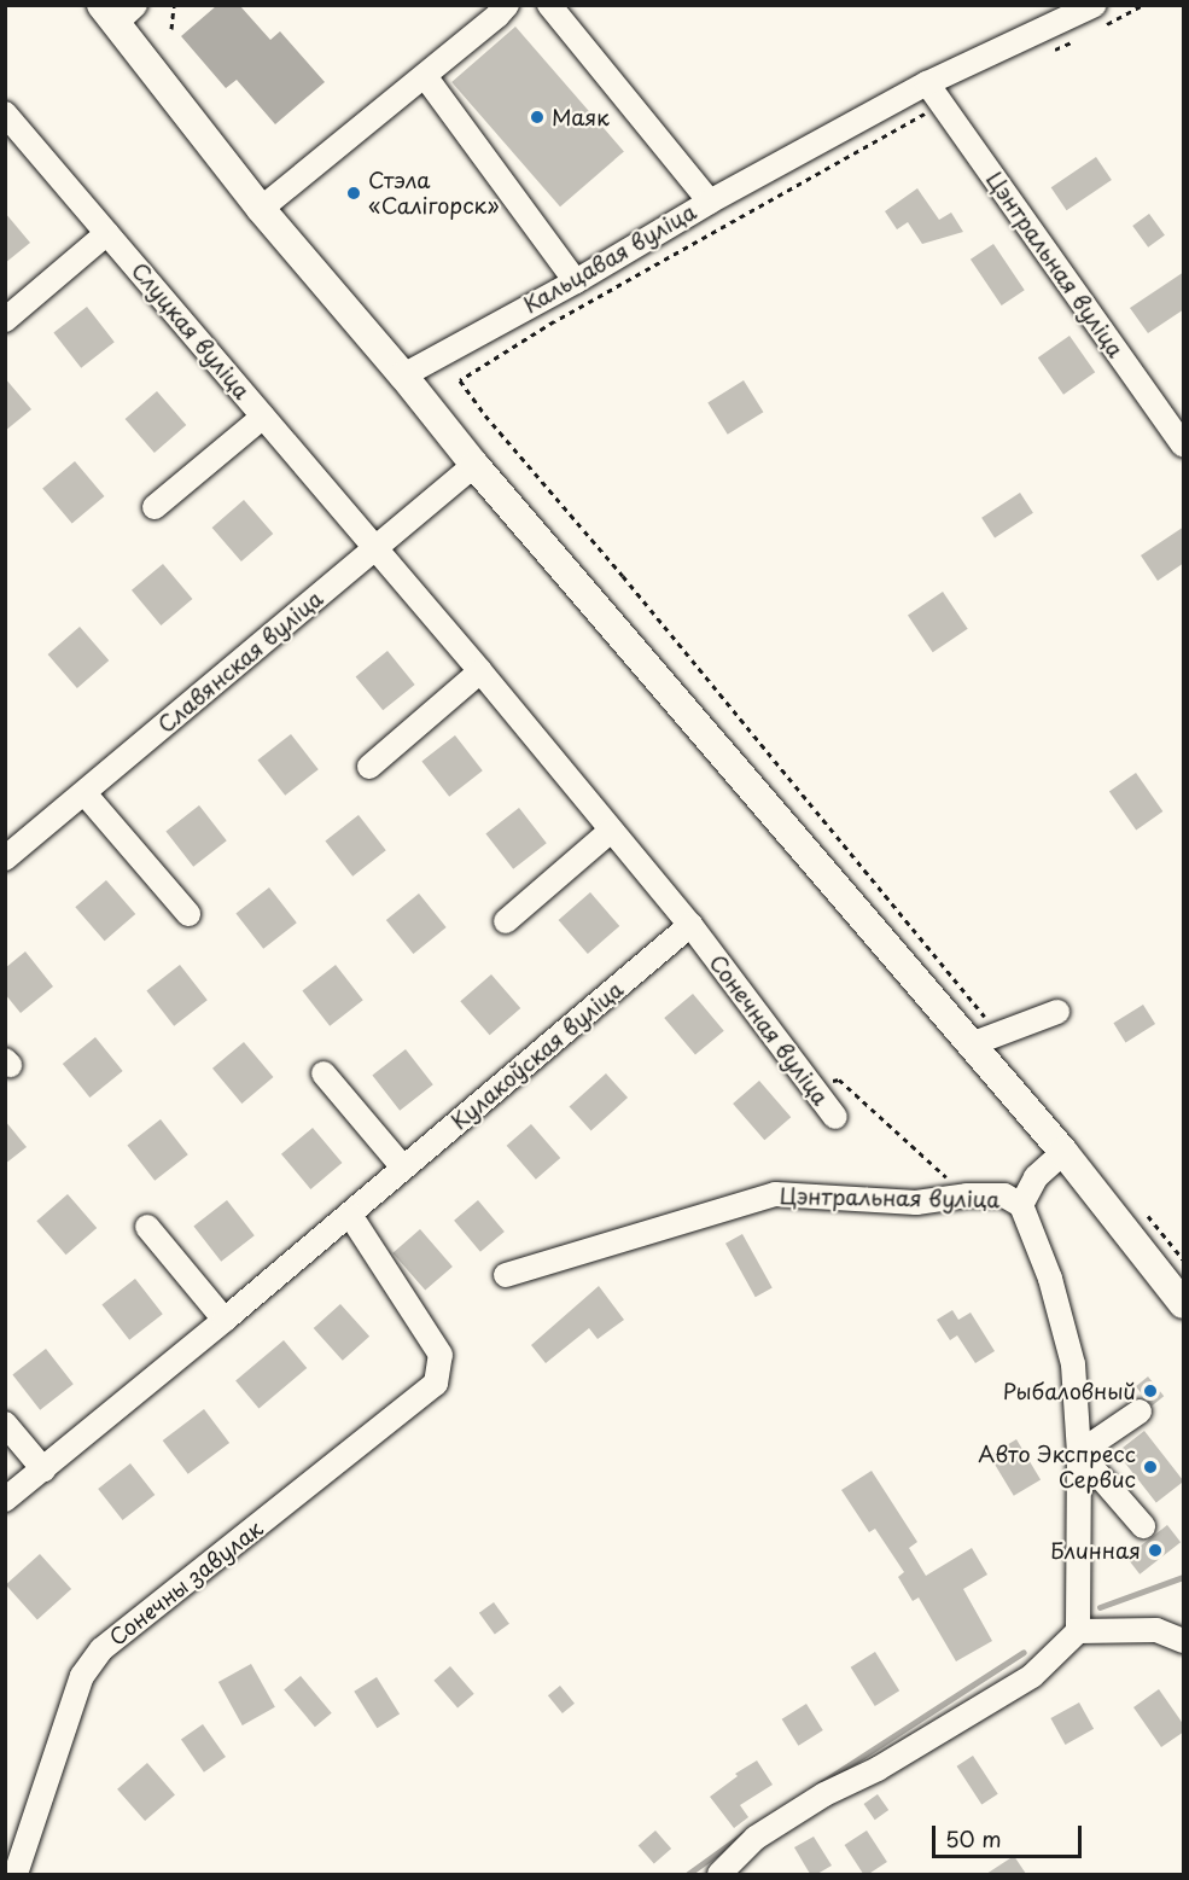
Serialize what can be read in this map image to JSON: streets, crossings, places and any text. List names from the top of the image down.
{
  "streets": {
    "street": [
      "Кальцавая вуліца",
      "Цэнтральная вуліца",
      "Слуцкая вуліца",
      "Славянская вуліца",
      "Сонечная вуліца",
      "Кулакоўская вуліца",
      "Сонечны завулак"
    ]
  },
  "crossings": [
    ["Слуцкая вуліца", "Славянская вуліца"],
    ["Сонечная вуліца", "Кулакоўская вуліца"],
    ["Кулакоўская вуліца", "Сонечны завулак"]
  ],
  "places": [
    "Маяк",
    "Стэла «Салігорск»",
    "Рыбаловный",
    "Авто Экспресс Сервис",
    "Блинная"
  ],
  "scale_bar": "50 m"
}
